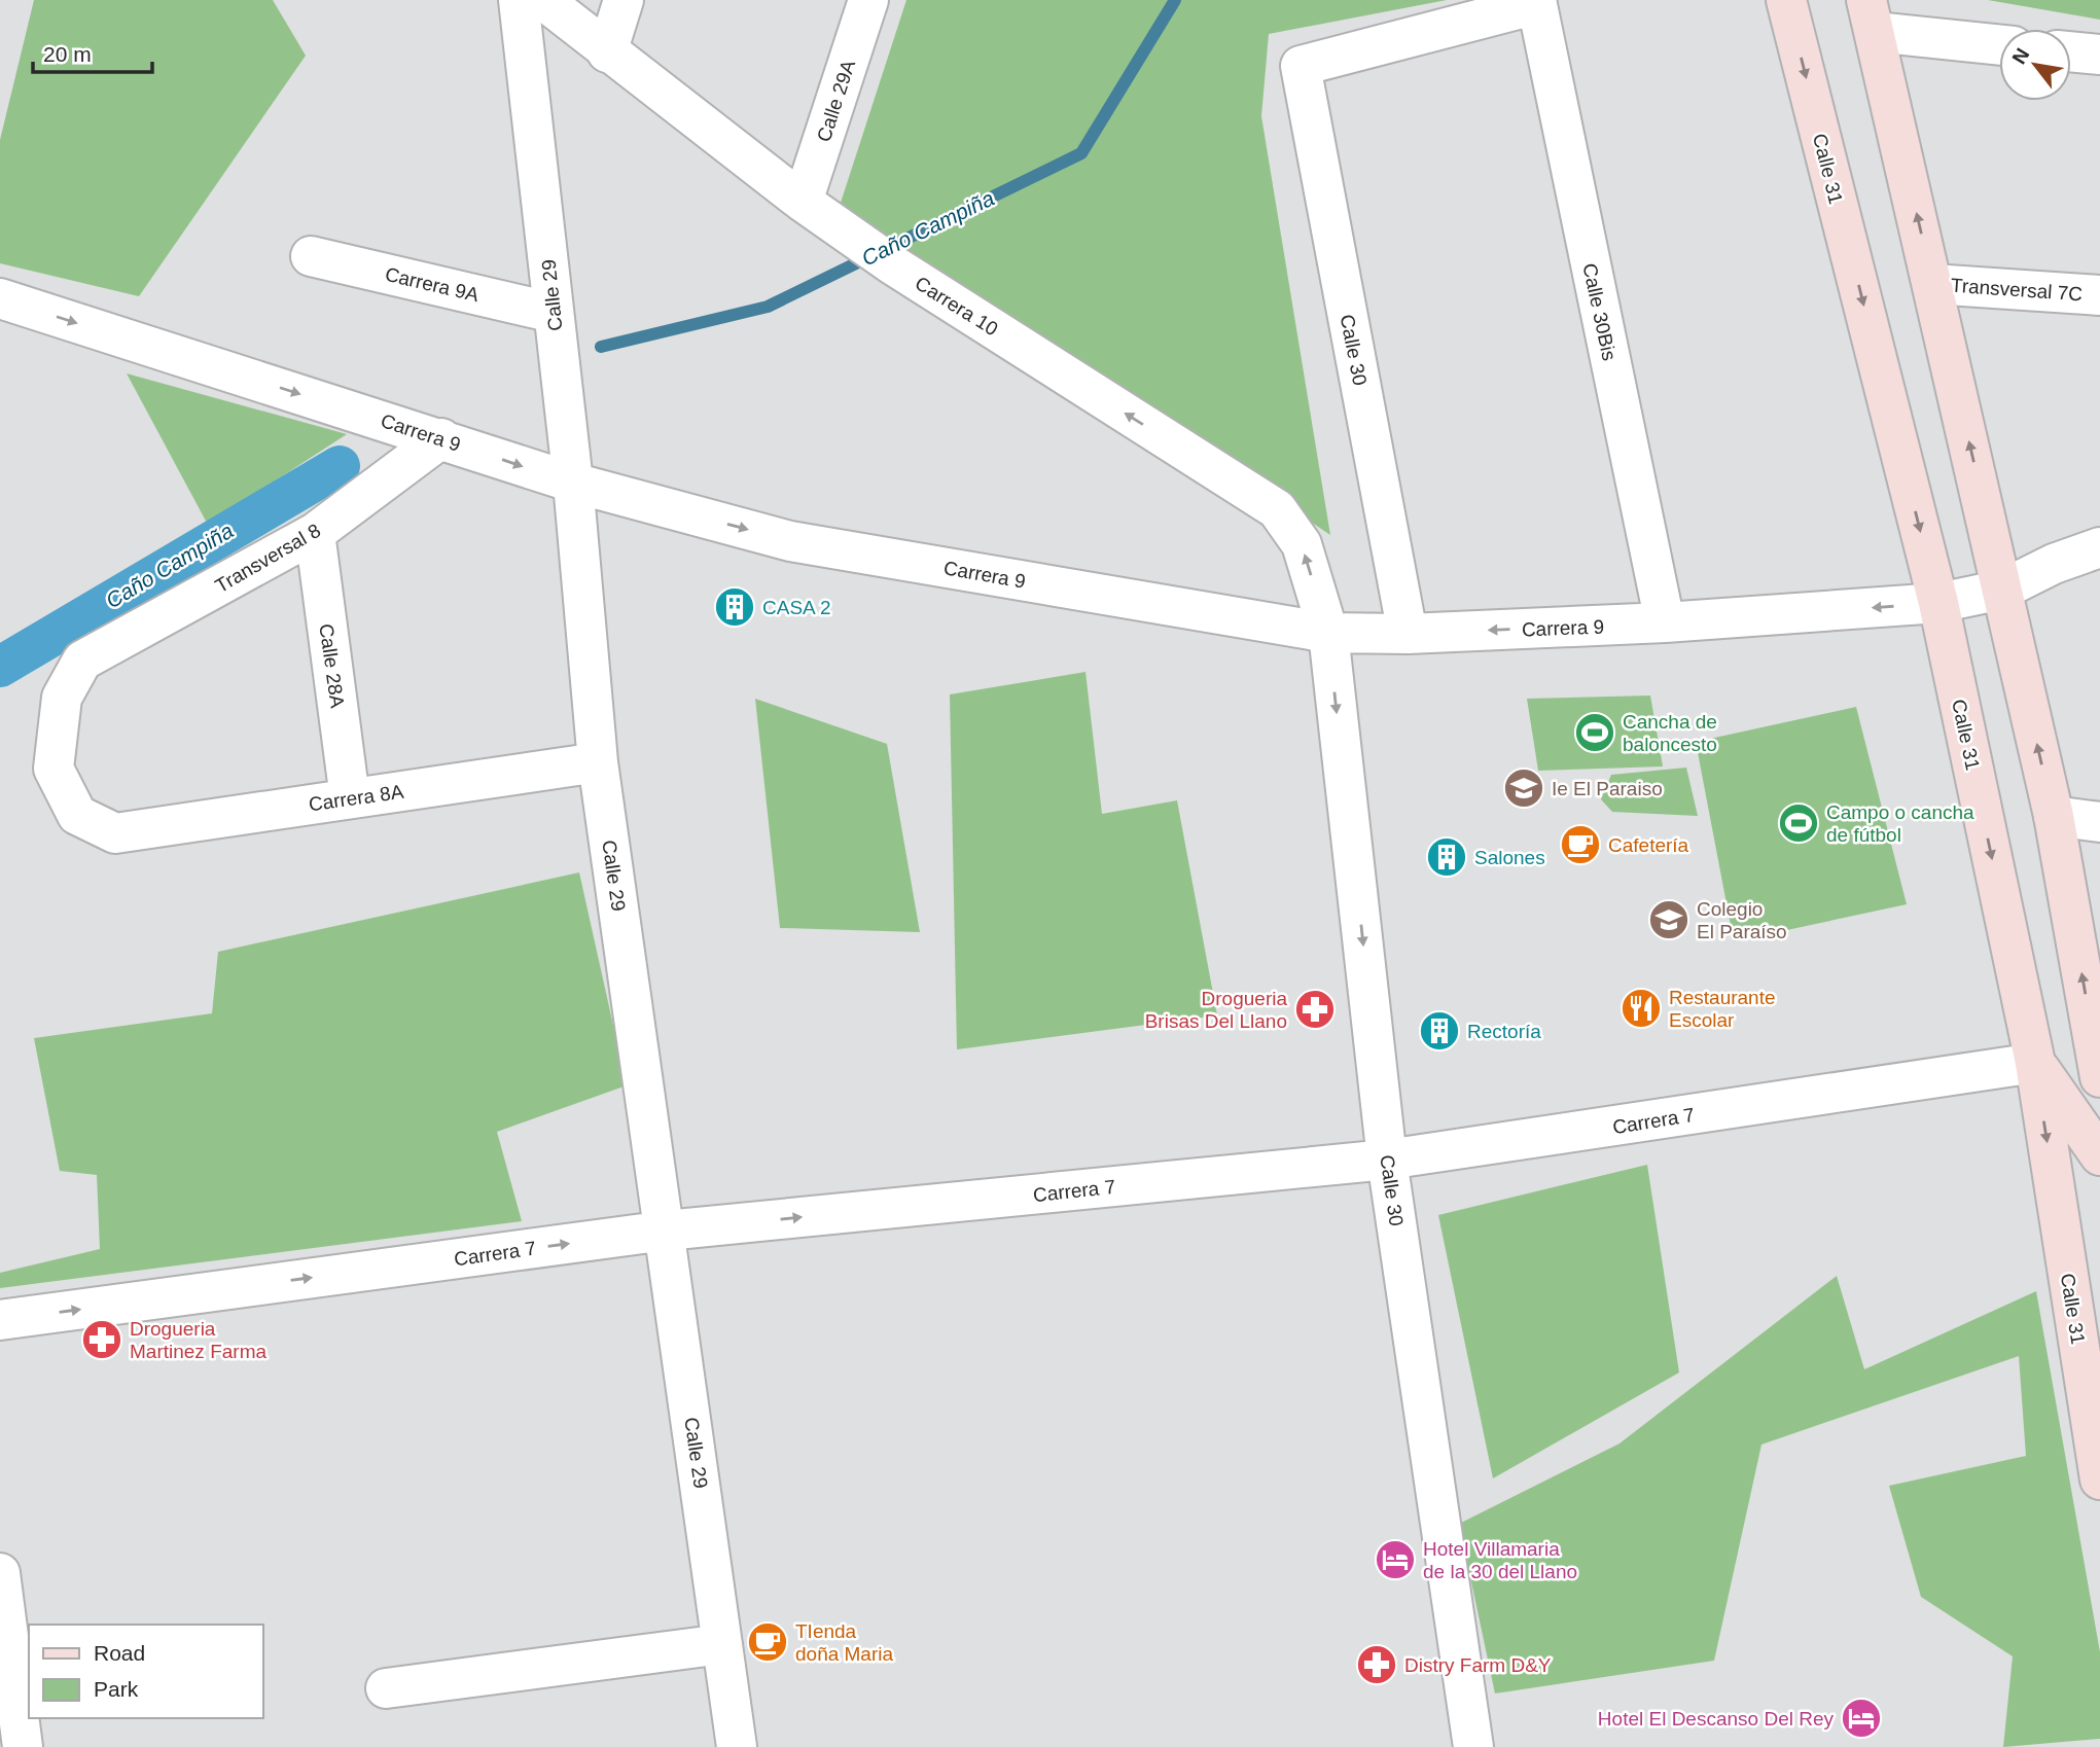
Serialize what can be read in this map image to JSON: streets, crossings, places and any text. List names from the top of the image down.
{
  "streets": {
    "main road": ["Calle 31"],
    "street": [
      "Calle 29A",
      "Carrera 9A",
      "Transversal 7C",
      "Calle 29",
      "Carrera 10",
      "Calle 30Bis",
      "Calle 30",
      "Carrera 9",
      "Transversal 8",
      "Calle 28A",
      "Carrera 8A",
      "Carrera 7"
    ]
  },
  "crossings": [
    ["Calle 29A", "Carrera 10"],
    ["Calle 31", "Carrera 9"],
    ["Calle 31", "Carrera 7"],
    ["Carrera 9A", "Calle 29"],
    ["Calle 29", "Carrera 9"],
    ["Calle 29", "Carrera 8A"],
    ["Calle 29", "Carrera 7"],
    ["Carrera 10", "Calle 30"],
    ["Carrera 10", "Carrera 9"],
    ["Calle 30Bis", "Calle 30"],
    ["Calle 30Bis", "Carrera 9"],
    ["Calle 30", "Carrera 9"],
    ["Calle 30", "Carrera 7"],
    ["Carrera 9", "Transversal 8"],
    ["Transversal 8", "Calle 28A"],
    ["Transversal 8", "Carrera 8A"],
    ["Calle 28A", "Carrera 8A"]
  ],
  "one_way": ["Carrera 10", "Carrera 7"],
  "water": ["Caño Campiña"],
  "places": {
    "building": ["CASA 2", "Salones", "Rectoría"],
    "sports": ["Cancha de baloncesto", "Campo o cancha de fútbol"],
    "school or university": ["Ie El Paraiso", "Colegio El Paraíso"],
    "cafe": ["Cafetería", "TIenda doña Maria"],
    "restaurant": ["Restaurante Escolar"],
    "pharmacy": ["Drogueria Brisas Del Llano", "Drogueria Martinez Farma", "Distry Farm D&Y"],
    "hotel": ["Hotel Villamaria de la 30 del Llano", "Hotel El Descanso Del Rey"]
  },
  "legend": ["Road", "Park"],
  "scale_bar": "20 m",
  "north": "top left"
}
